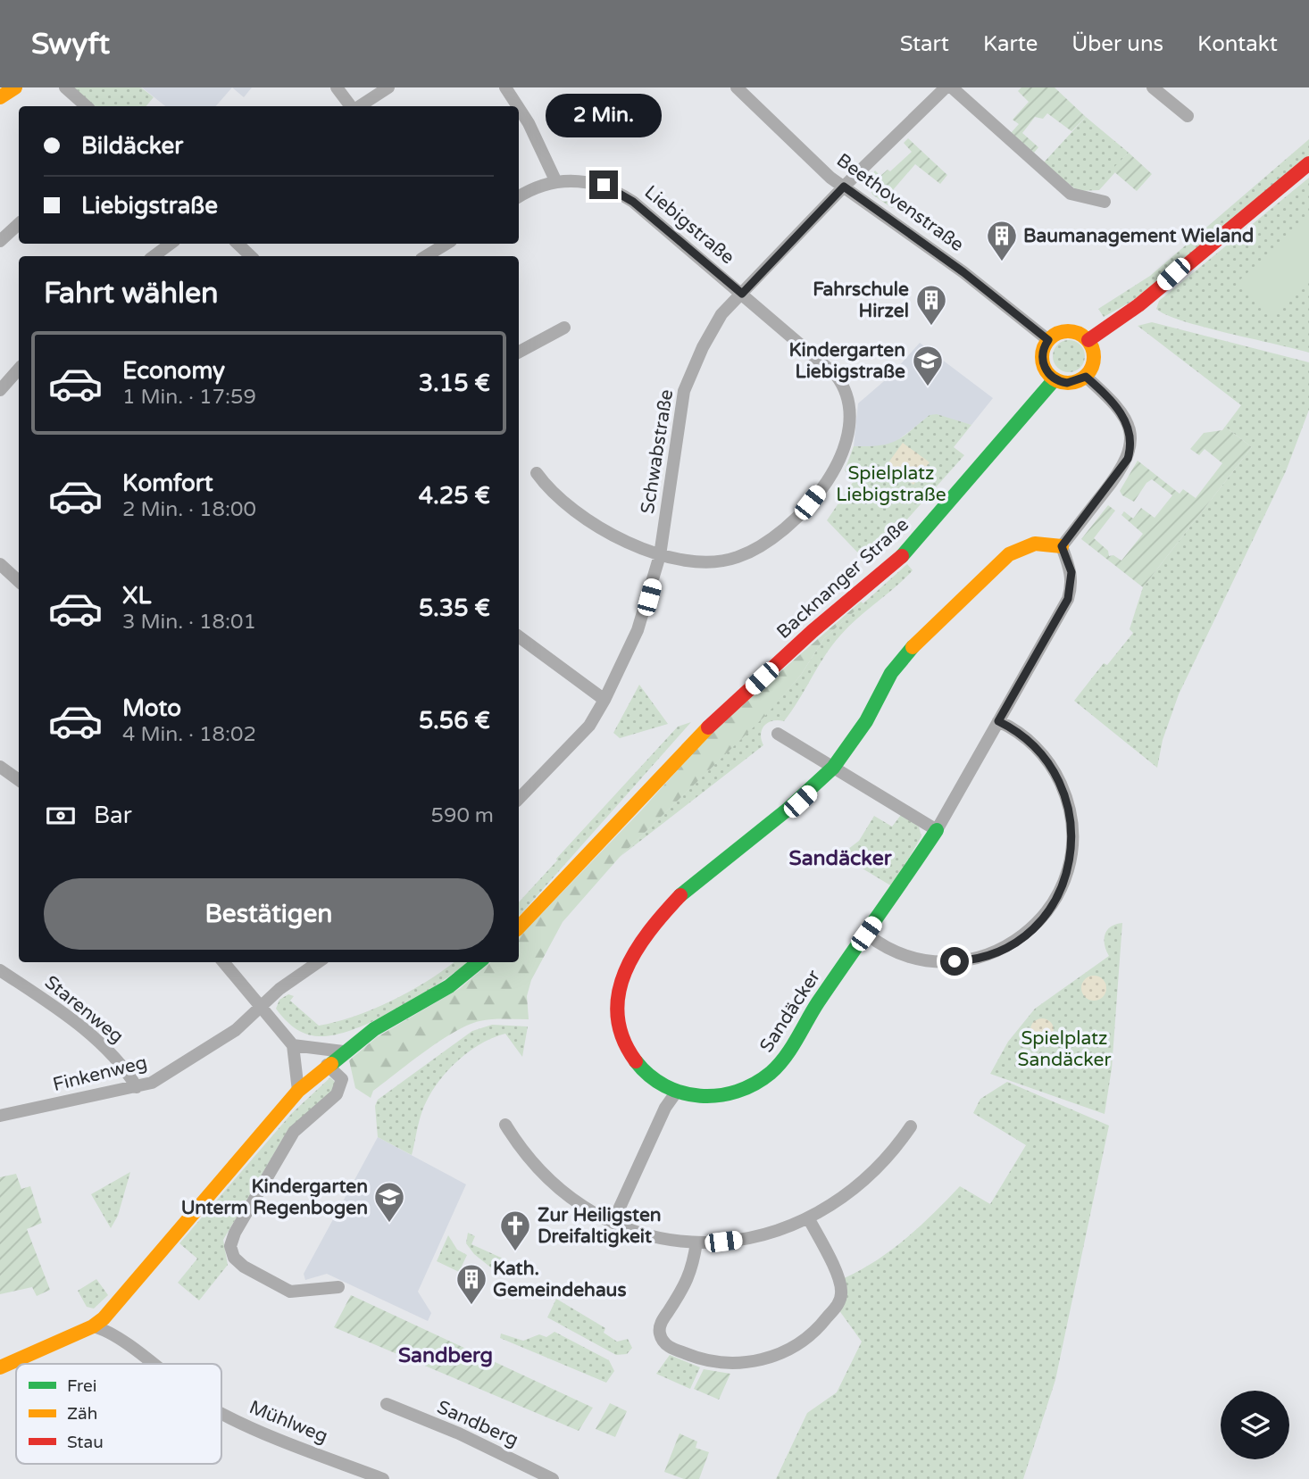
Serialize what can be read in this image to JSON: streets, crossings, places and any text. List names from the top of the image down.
{
  "streets": {
    "street": [
      "Beethovenstraße",
      "Liebigstraße",
      "Schwabstraße",
      "Backnanger Straße",
      "Starenweg",
      "Sandäcker",
      "Finkenweg",
      "Mühlweg",
      "Sandberg"
    ]
  },
  "crossings": [
    ["Beethovenstraße", "Schwabstraße"],
    ["Beethovenstraße", "Backnanger Straße"],
    ["Liebigstraße", "Schwabstraße"],
    ["Starenweg", "Finkenweg"]
  ],
  "districts": ["Sandäcker", "Sandberg"],
  "parks": ["Spielplatz Liebigstraße", "Spielplatz Sandäcker"],
  "places": {
    "building": ["Baumanagement Wieland", "Fahrschule Hirzel", "Kath. Gemeindehaus"],
    "school or university": ["Kindergarten Liebigstraße", "Kindergarten Unterm Regenbogen"],
    "church": ["Zur Heiligsten Dreifaltigkeit"]
  },
  "legend": ["Frei", "Zäh", "Stau"],
  "page": {
    "header": "Swyft",
    "nav": [
      "Start",
      "Karte",
      "Über uns",
      "Kontakt"
    ],
    "bubble": "2 Min.",
    "banner": ["Bildäcker", "Liebigstraße"],
    "heading": "Fahrt wählen",
    "list": [
      {
        "name": "Economy",
        "note": "1 Min. · 17:59",
        "value": "3.15 €"
      },
      {
        "name": "Komfort",
        "note": "2 Min. · 18:00",
        "value": "4.25 €"
      },
      {
        "name": "XL",
        "note": "3 Min. · 18:01",
        "value": "5.35 €"
      },
      {
        "name": "Moto",
        "note": "4 Min. · 18:02",
        "value": "5.56 €"
      }
    ],
    "pay": ["Bar", "590 m"],
    "buttons": "Bestätigen"
  }
}
